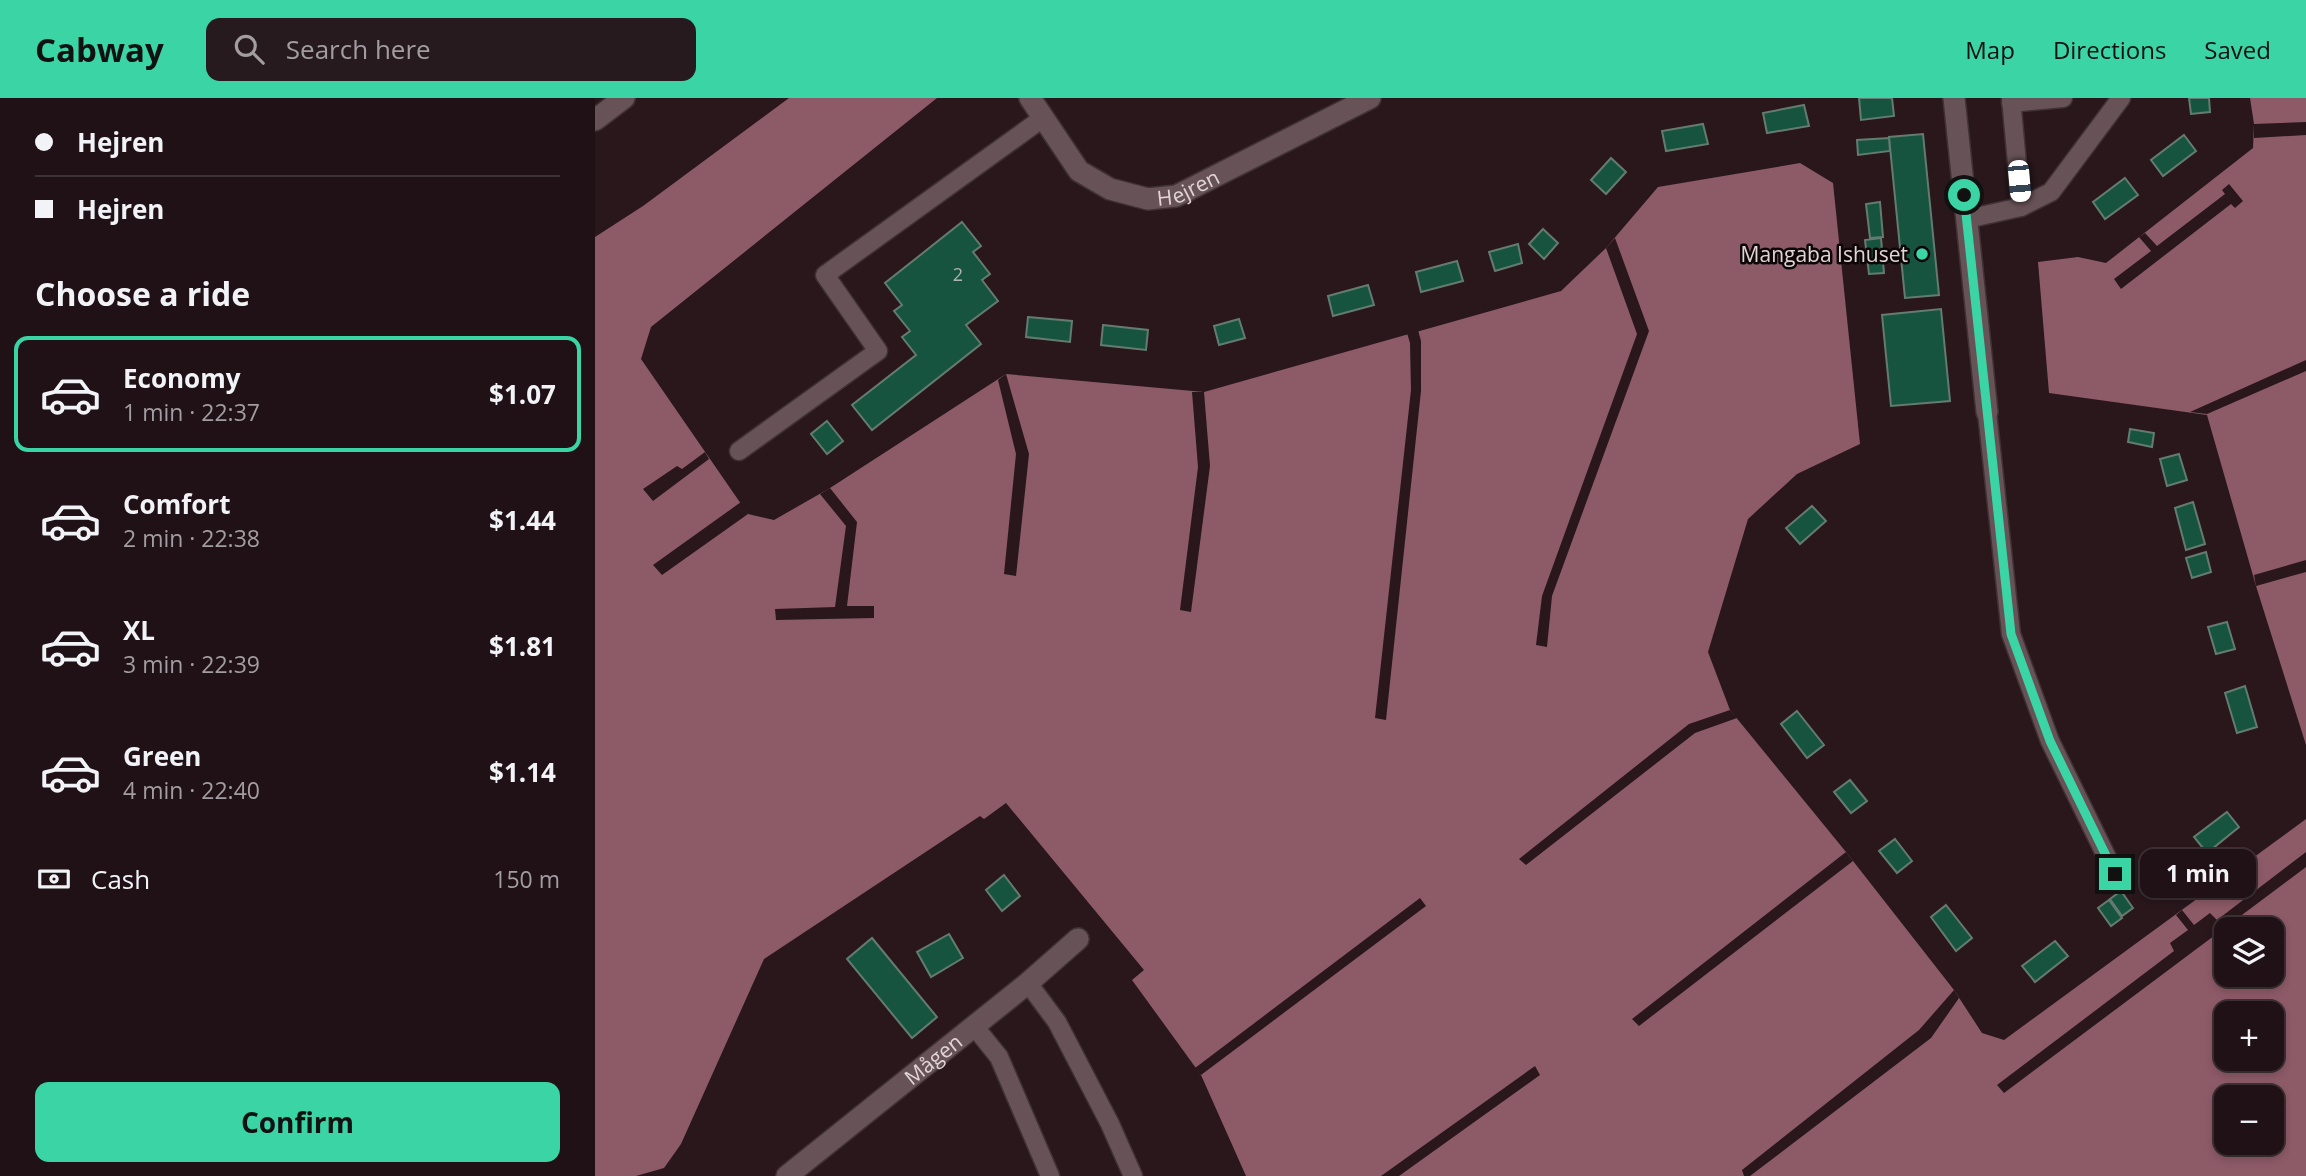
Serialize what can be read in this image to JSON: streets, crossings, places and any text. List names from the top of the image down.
{
  "streets": {
    "street": ["Hejren", "Mågen"]
  },
  "places": ["Mangaba Ishuset"],
  "house_numbers": ["2"],
  "page": {
    "header": "Cabway",
    "search": "Search here",
    "nav": ["Map", "Directions", "Saved"],
    "banner": ["Hejren", "Hejren"],
    "heading": "Choose a ride",
    "list": [
      {
        "name": "Economy",
        "note": "1 min · 22:37",
        "value": "$1.07"
      },
      {
        "name": "Comfort",
        "note": "2 min · 22:38",
        "value": "$1.44"
      },
      {
        "name": "XL",
        "note": "3 min · 22:39",
        "value": "$1.81"
      },
      {
        "name": "Green",
        "note": "4 min · 22:40",
        "value": "$1.14"
      }
    ],
    "pay": ["Cash", "150 m"],
    "bubble": "1 min",
    "map_buttons": ["+", "−"],
    "buttons": "Confirm"
  }
}
